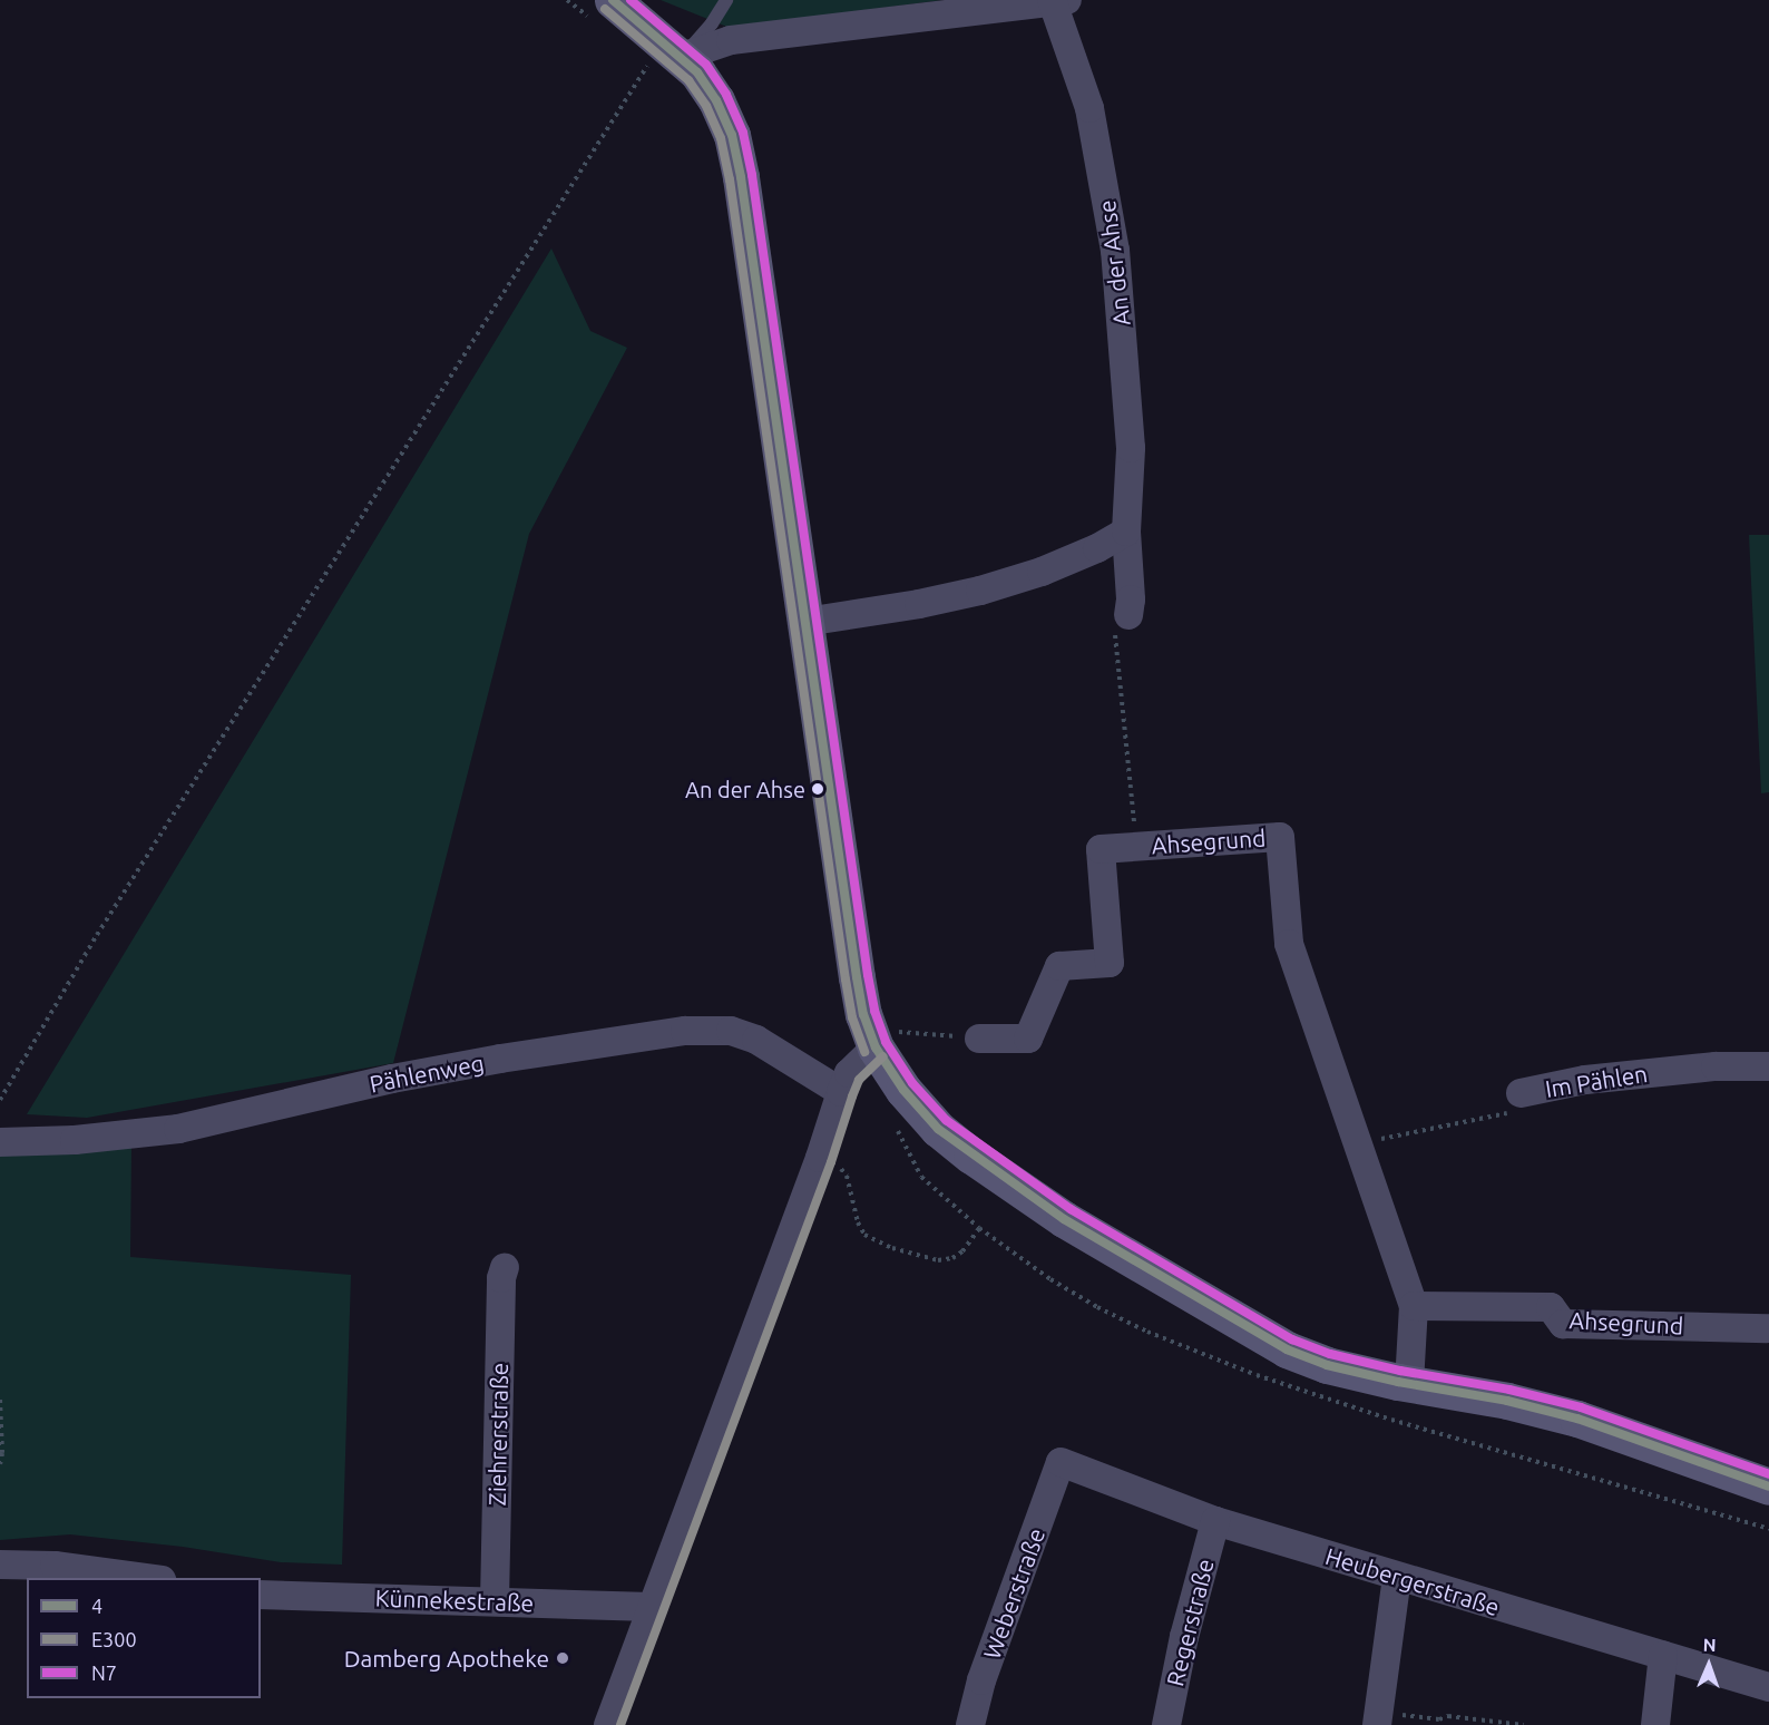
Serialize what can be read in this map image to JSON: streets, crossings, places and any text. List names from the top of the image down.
{
  "streets": {
    "street": [
      "An der Ahse",
      "Ahsegrund",
      "Pählenweg",
      "Im Pählen",
      "Ziehrerstraße",
      "Heubergerstraße",
      "Weberstraße",
      "Künnekestraße",
      "Regerstraße"
    ]
  },
  "crossings": [
    ["Ahsegrund", "Im Pählen"],
    ["Ziehrerstraße", "Künnekestraße"],
    ["Heubergerstraße", "Weberstraße"],
    ["Heubergerstraße", "Regerstraße"]
  ],
  "places": ["An der Ahse", "Damberg Apotheke"],
  "lines": ["transit line 4", "transit line N7", "transit line E300"],
  "legend": ["4", "E300", "N7"],
  "north": "top"
}
